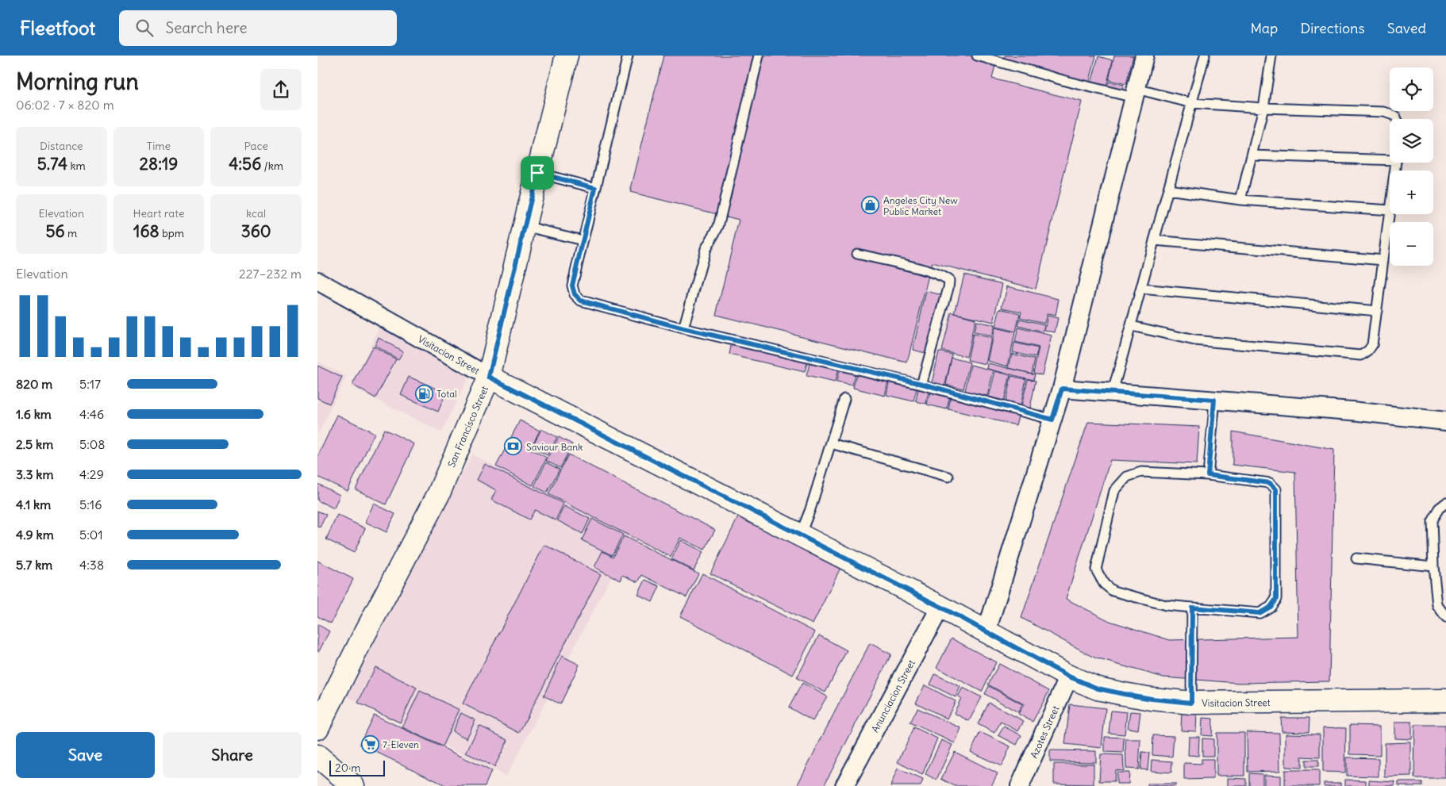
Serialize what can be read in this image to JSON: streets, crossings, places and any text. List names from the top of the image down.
{
  "streets": {
    "street": [
      "Visitacion Street",
      "San Francisco Street",
      "Anunciacion Street",
      "Azotes Street"
    ]
  },
  "crossings": [
    ["Visitacion Street", "San Francisco Street"],
    ["Visitacion Street", "Anunciacion Street"],
    ["Visitacion Street", "Azotes Street"]
  ],
  "places": {
    "shop": ["Angeles City New Public Market"],
    "fuel station": ["Total"],
    "bank": ["Saviour Bank"],
    "supermarket": ["7-Eleven"]
  },
  "scale_bar": "20 m",
  "page": {
    "header": "Fleetfoot",
    "search": "Search here",
    "nav": ["Map", "Directions", "Saved"],
    "heading": ["Morning run", "06:02 · 7 × 820 m"],
    "map_buttons": ["+", "−"],
    "stats": [
      ["Distance", "5.74 km"],
      ["Time", "28:19"],
      ["Pace", "4:56 /km"],
      ["Elevation", "56 m"],
      ["Heart rate", "168 bpm"],
      ["kcal", "360"]
    ],
    "chart": ["Elevation", "227–232 m"],
    "list": [
      {
        "name": "820 m",
        "note": "5:17"
      },
      {
        "name": "1.6 km",
        "note": "4:46"
      },
      {
        "name": "2.5 km",
        "note": "5:08"
      },
      {
        "name": "3.3 km",
        "note": "4:29"
      },
      {
        "name": "4.1 km",
        "note": "5:16"
      },
      {
        "name": "4.9 km",
        "note": "5:01"
      },
      {
        "name": "5.7 km",
        "note": "4:38"
      }
    ],
    "buttons": ["Save", "Share"],
    "scale": "20 m"
  }
}
